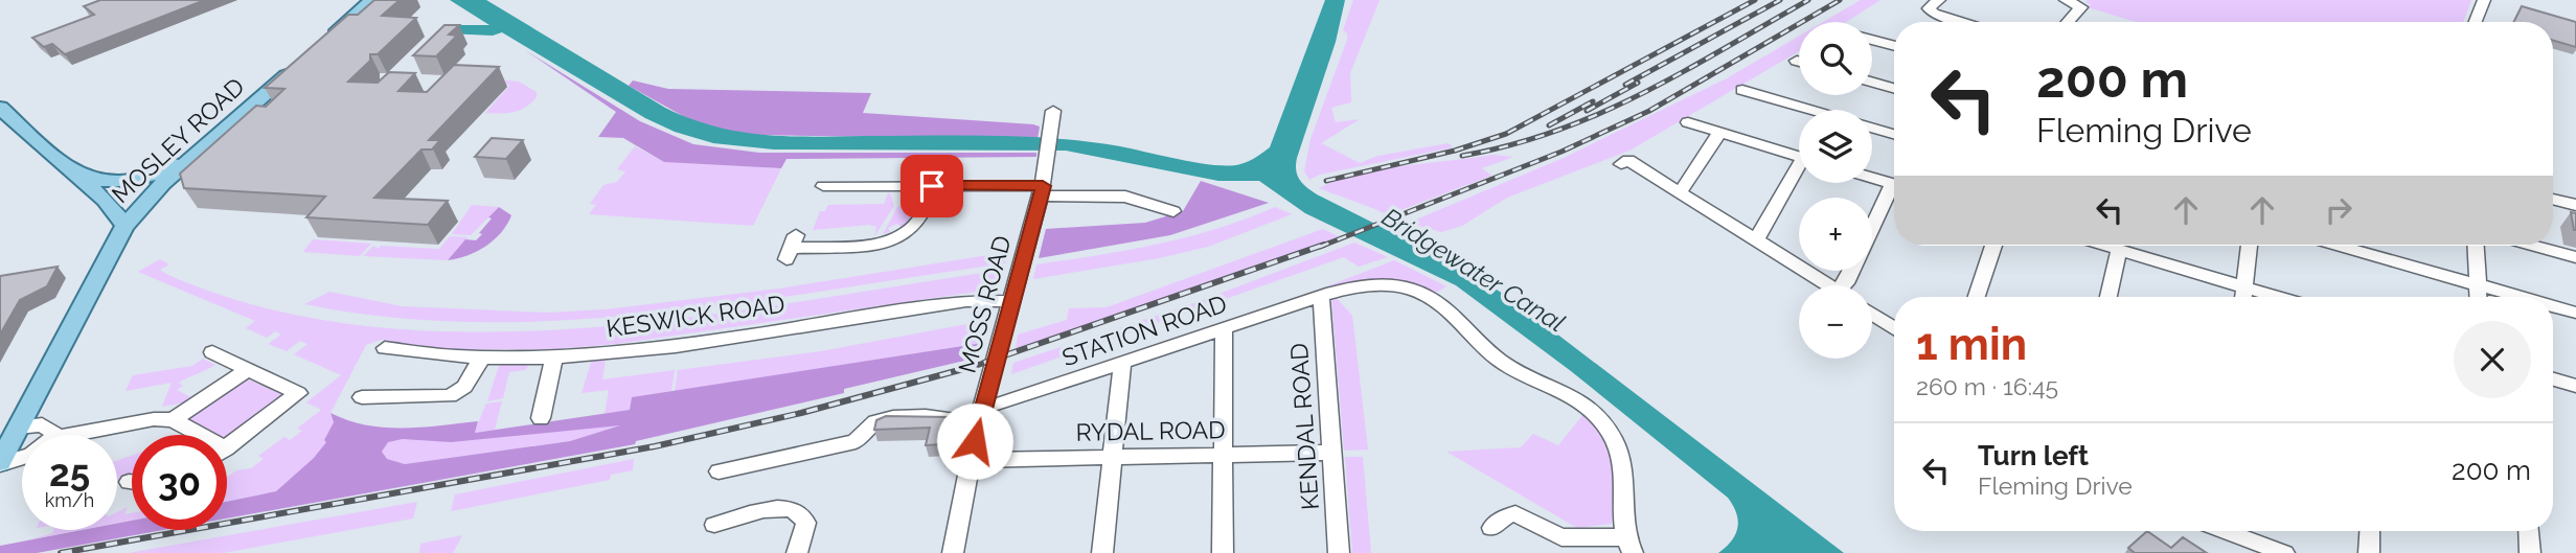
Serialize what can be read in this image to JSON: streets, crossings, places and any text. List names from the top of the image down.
{
  "streets": {
    "main road": ["MOSLEY ROAD"],
    "street": [
      "MOSS ROAD",
      "KESWICK ROAD",
      "STATION ROAD",
      "KENDAL ROAD",
      "RYDAL ROAD"
    ]
  },
  "crossings": [
    ["MOSS ROAD", "KESWICK ROAD"],
    ["MOSS ROAD", "STATION ROAD"],
    ["MOSS ROAD", "RYDAL ROAD"],
    ["STATION ROAD", "KENDAL ROAD"],
    ["KENDAL ROAD", "RYDAL ROAD"]
  ],
  "water": ["Bridgewater Canal"],
  "page": {
    "map_buttons": ["+", "−"],
    "turn": ["200 m", "Fleming Drive"],
    "heading": ["1 min", "260 m · 16:45"],
    "list": [
      {
        "name": "Turn left",
        "note": "Fleming Drive",
        "value": "200 m"
      }
    ],
    "speed": "25 km/h",
    "limit": "30"
  }
}
